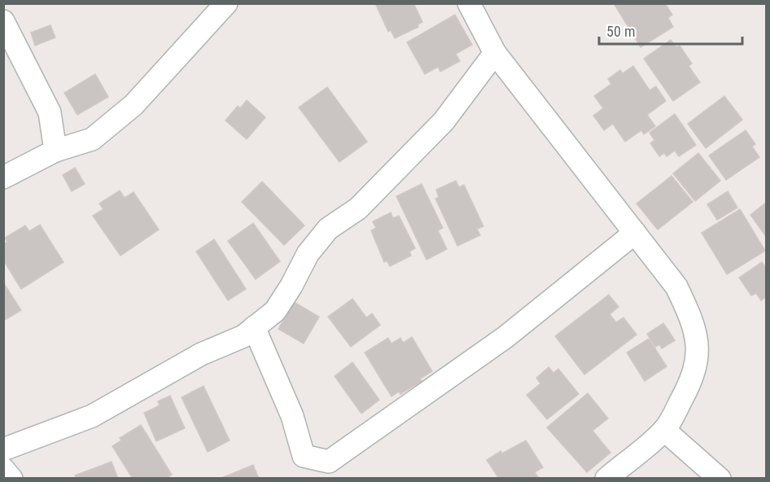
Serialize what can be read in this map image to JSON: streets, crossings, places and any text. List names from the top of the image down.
{
  "scale_bar": "50 m"
}
